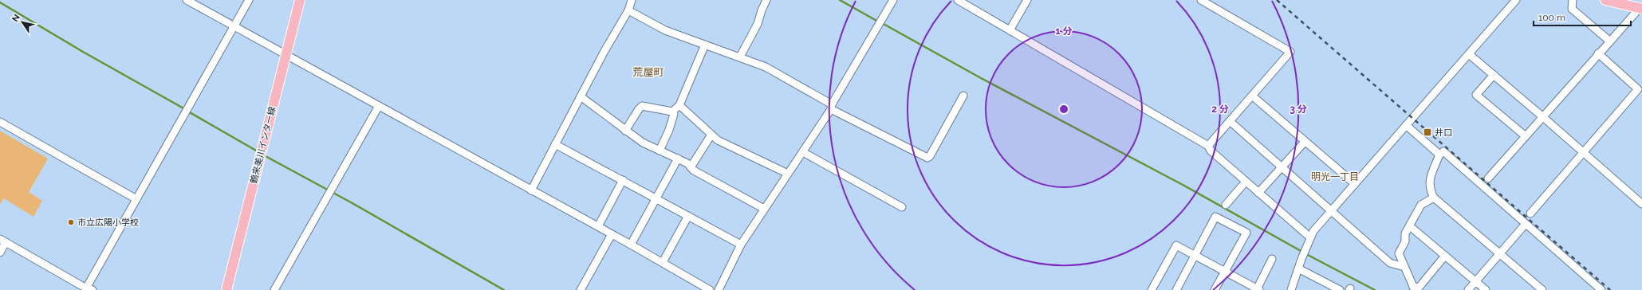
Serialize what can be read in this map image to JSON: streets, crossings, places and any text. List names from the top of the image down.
{
  "streets": {
    "main road": ["鶴来美川インター線"]
  },
  "districts": ["荒屋町", "明光一丁目"],
  "places": {
    "transit": ["井口"],
    "other": ["市立広陽小学校"]
  },
  "scale_bar": "100 m",
  "north": "top left",
  "rings": ["1 分", "2 分", "3 分"]
}
